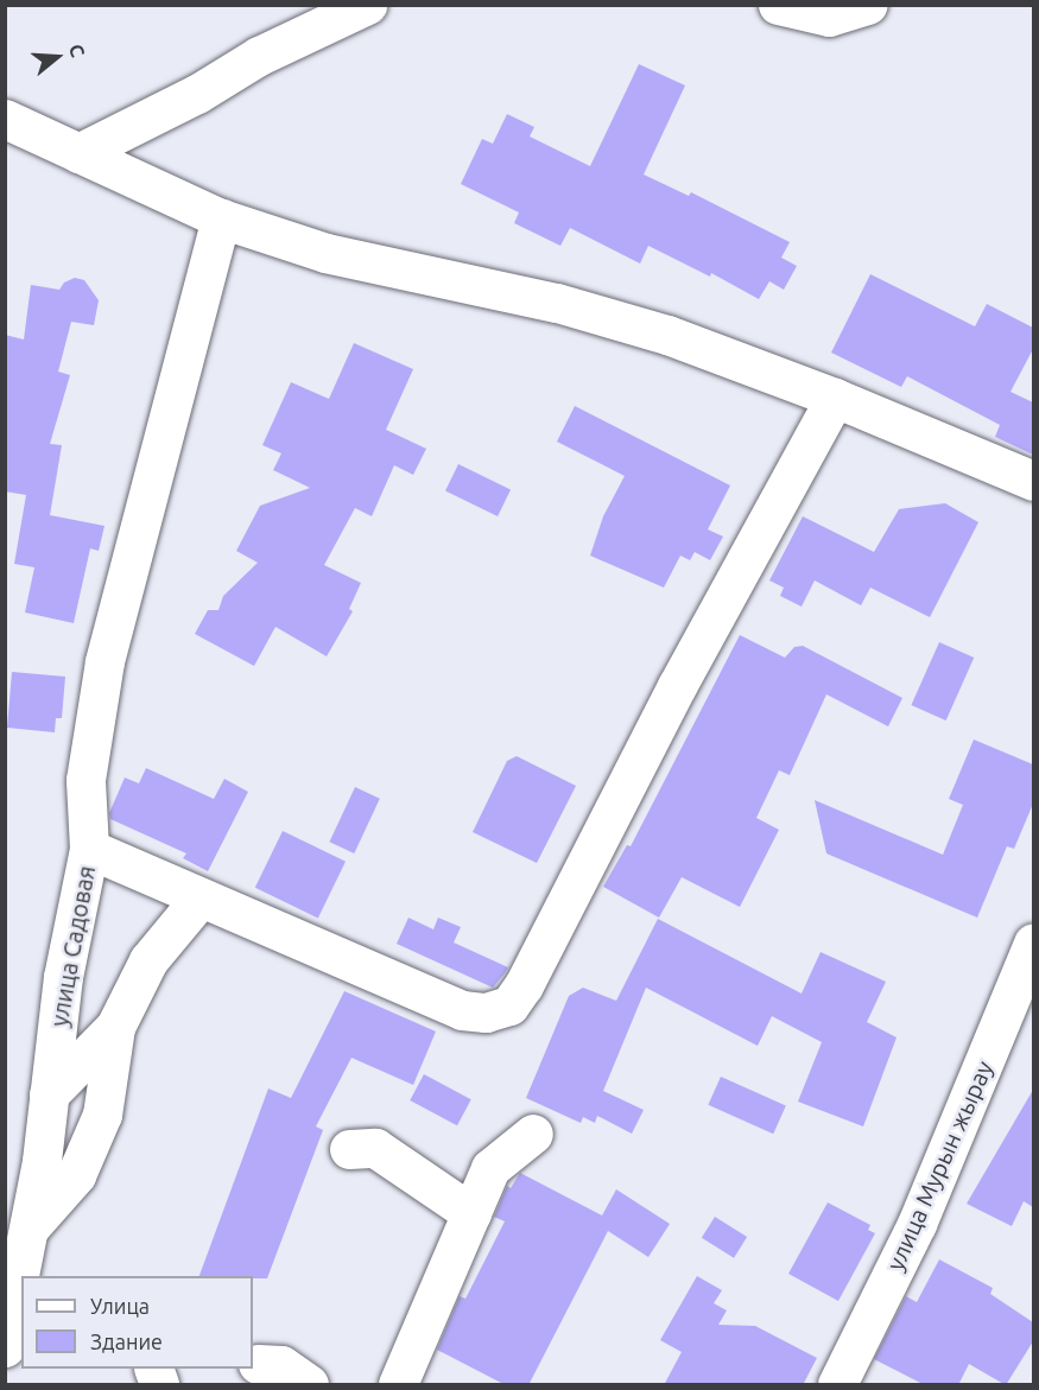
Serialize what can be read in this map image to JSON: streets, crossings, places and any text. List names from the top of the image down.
{
  "streets": {
    "street": ["улица Садовая", "улица Мурын жырау"]
  },
  "legend": ["Улица", "Здание"],
  "north": "right"
}
